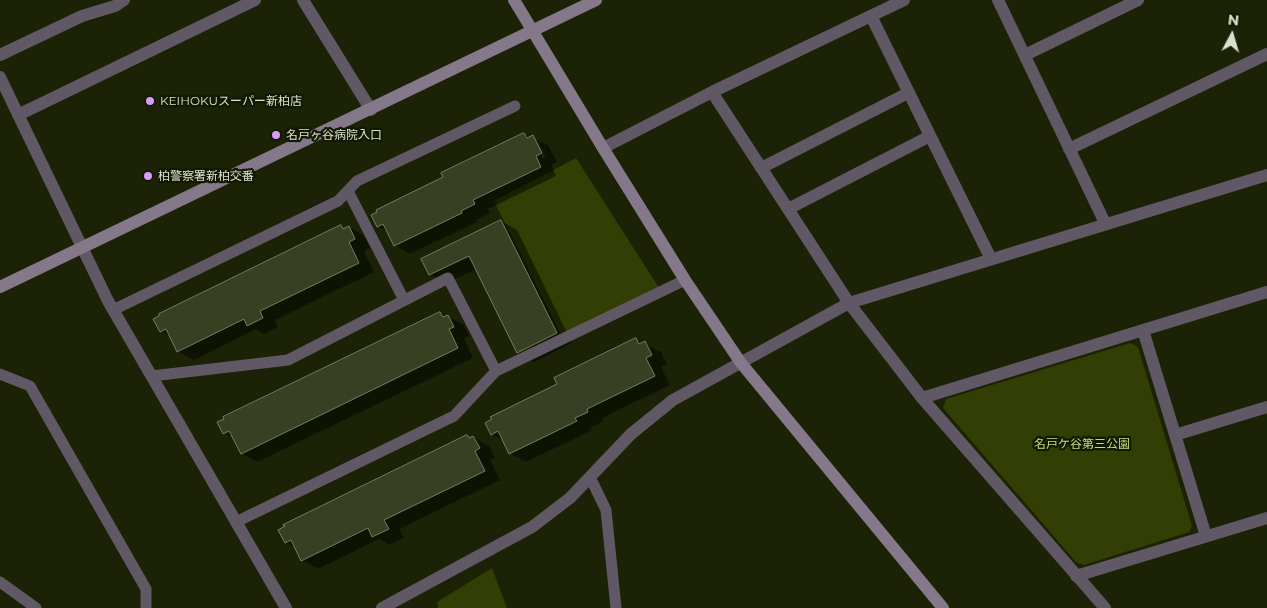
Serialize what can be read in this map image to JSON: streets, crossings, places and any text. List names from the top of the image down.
{
  "parks": ["名戸ケ谷第三公園"],
  "places": ["KEIHOKUスーパー新柏店", "名戸ヶ谷病院入口", "柏警察署新柏交番"],
  "north": "top"
}
